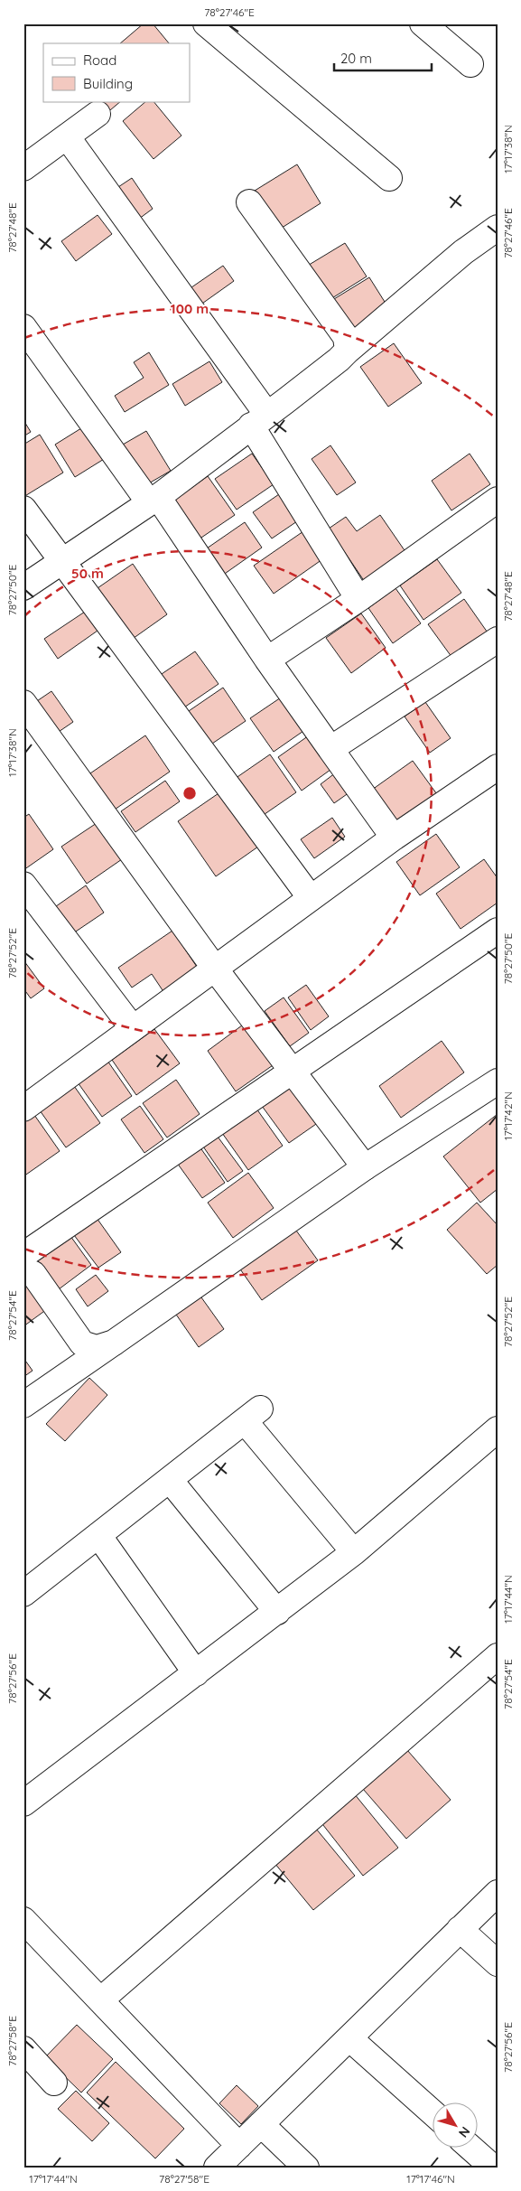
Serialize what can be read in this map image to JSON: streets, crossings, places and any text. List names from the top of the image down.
{
  "legend": ["Road", "Building"],
  "scale_bar": "20 m",
  "north": "bottom right",
  "coordinates": [
    "78°27'46\"E",
    "17°17'38\"N",
    "78°27'48\"E",
    "78°27'50\"E",
    "78°27'52\"E",
    "17°17'42\"N",
    "78°27'54\"E",
    "17°17'44\"N",
    "78°27'56\"E",
    "78°27'58\"E",
    "17°17'46\"N"
  ],
  "rings": ["100 m", "50 m"]
}
